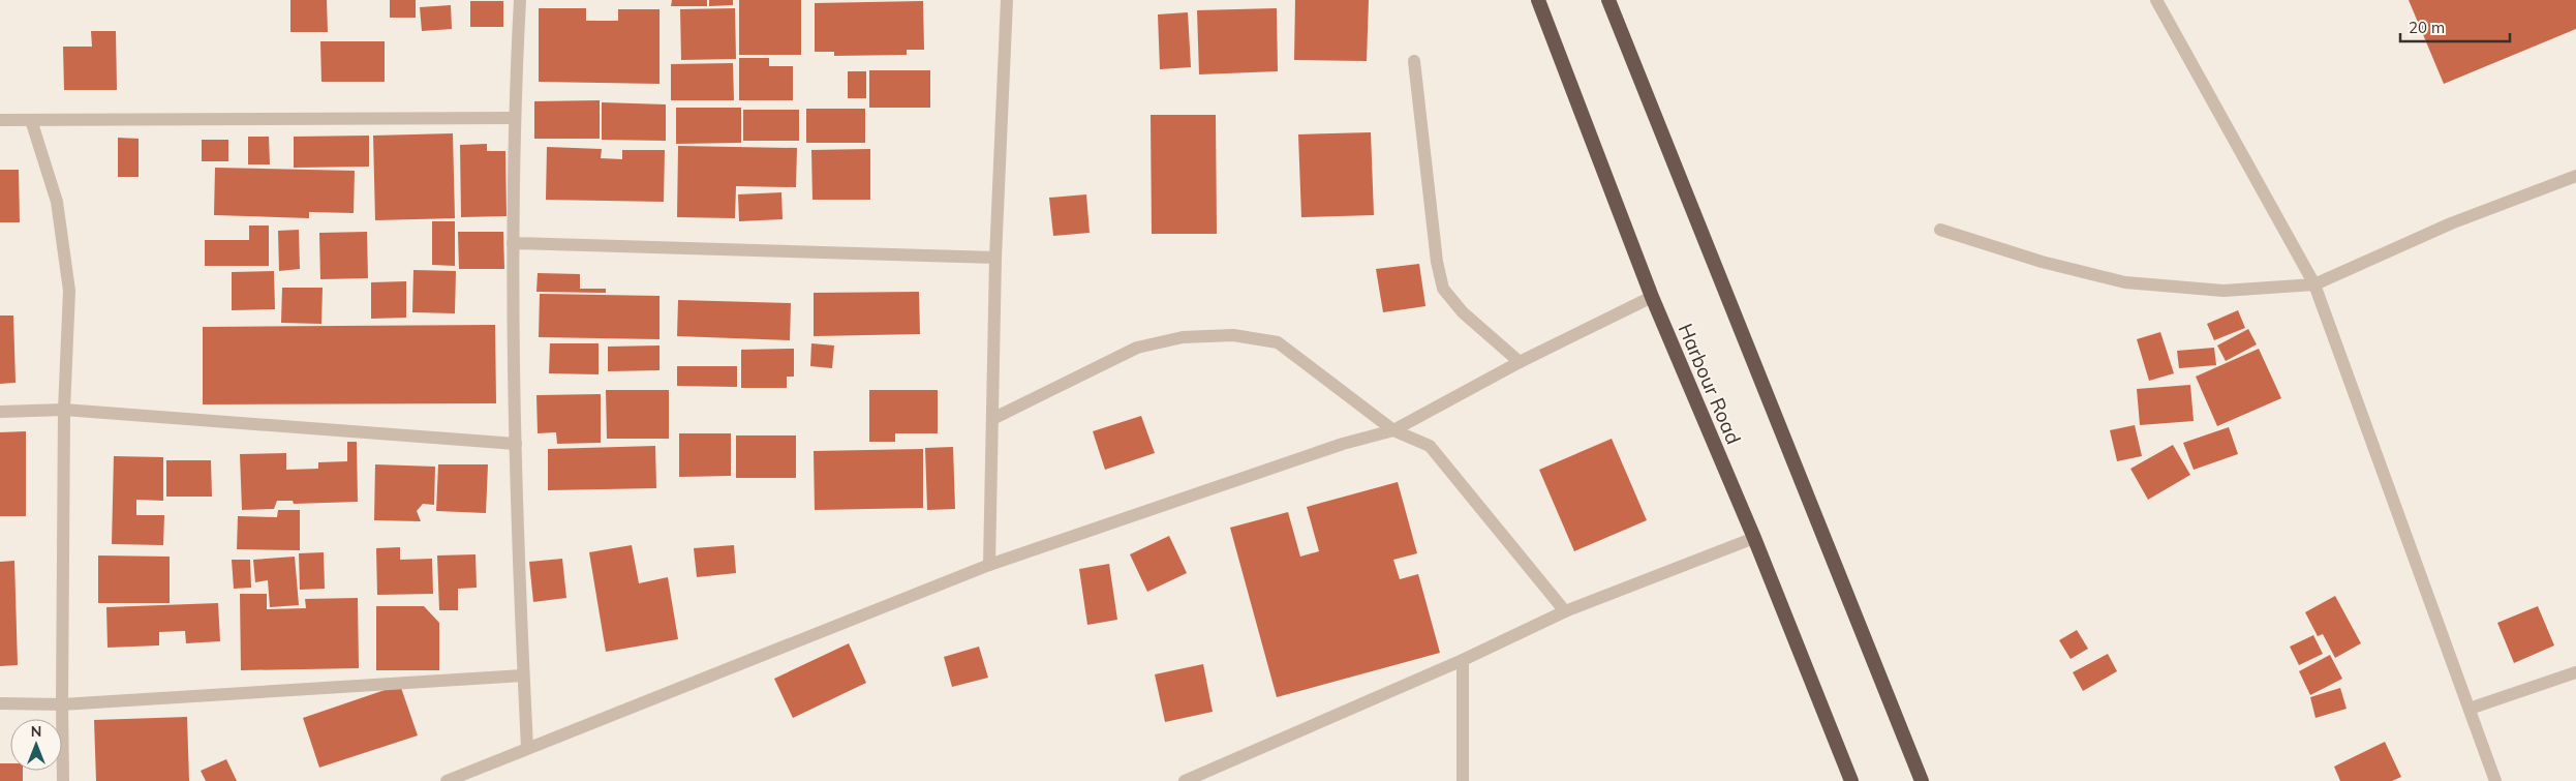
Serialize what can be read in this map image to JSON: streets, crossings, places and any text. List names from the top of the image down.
{
  "streets": {
    "highway": ["Harbour Road"]
  },
  "scale_bar": "20 m",
  "north": "top"
}
